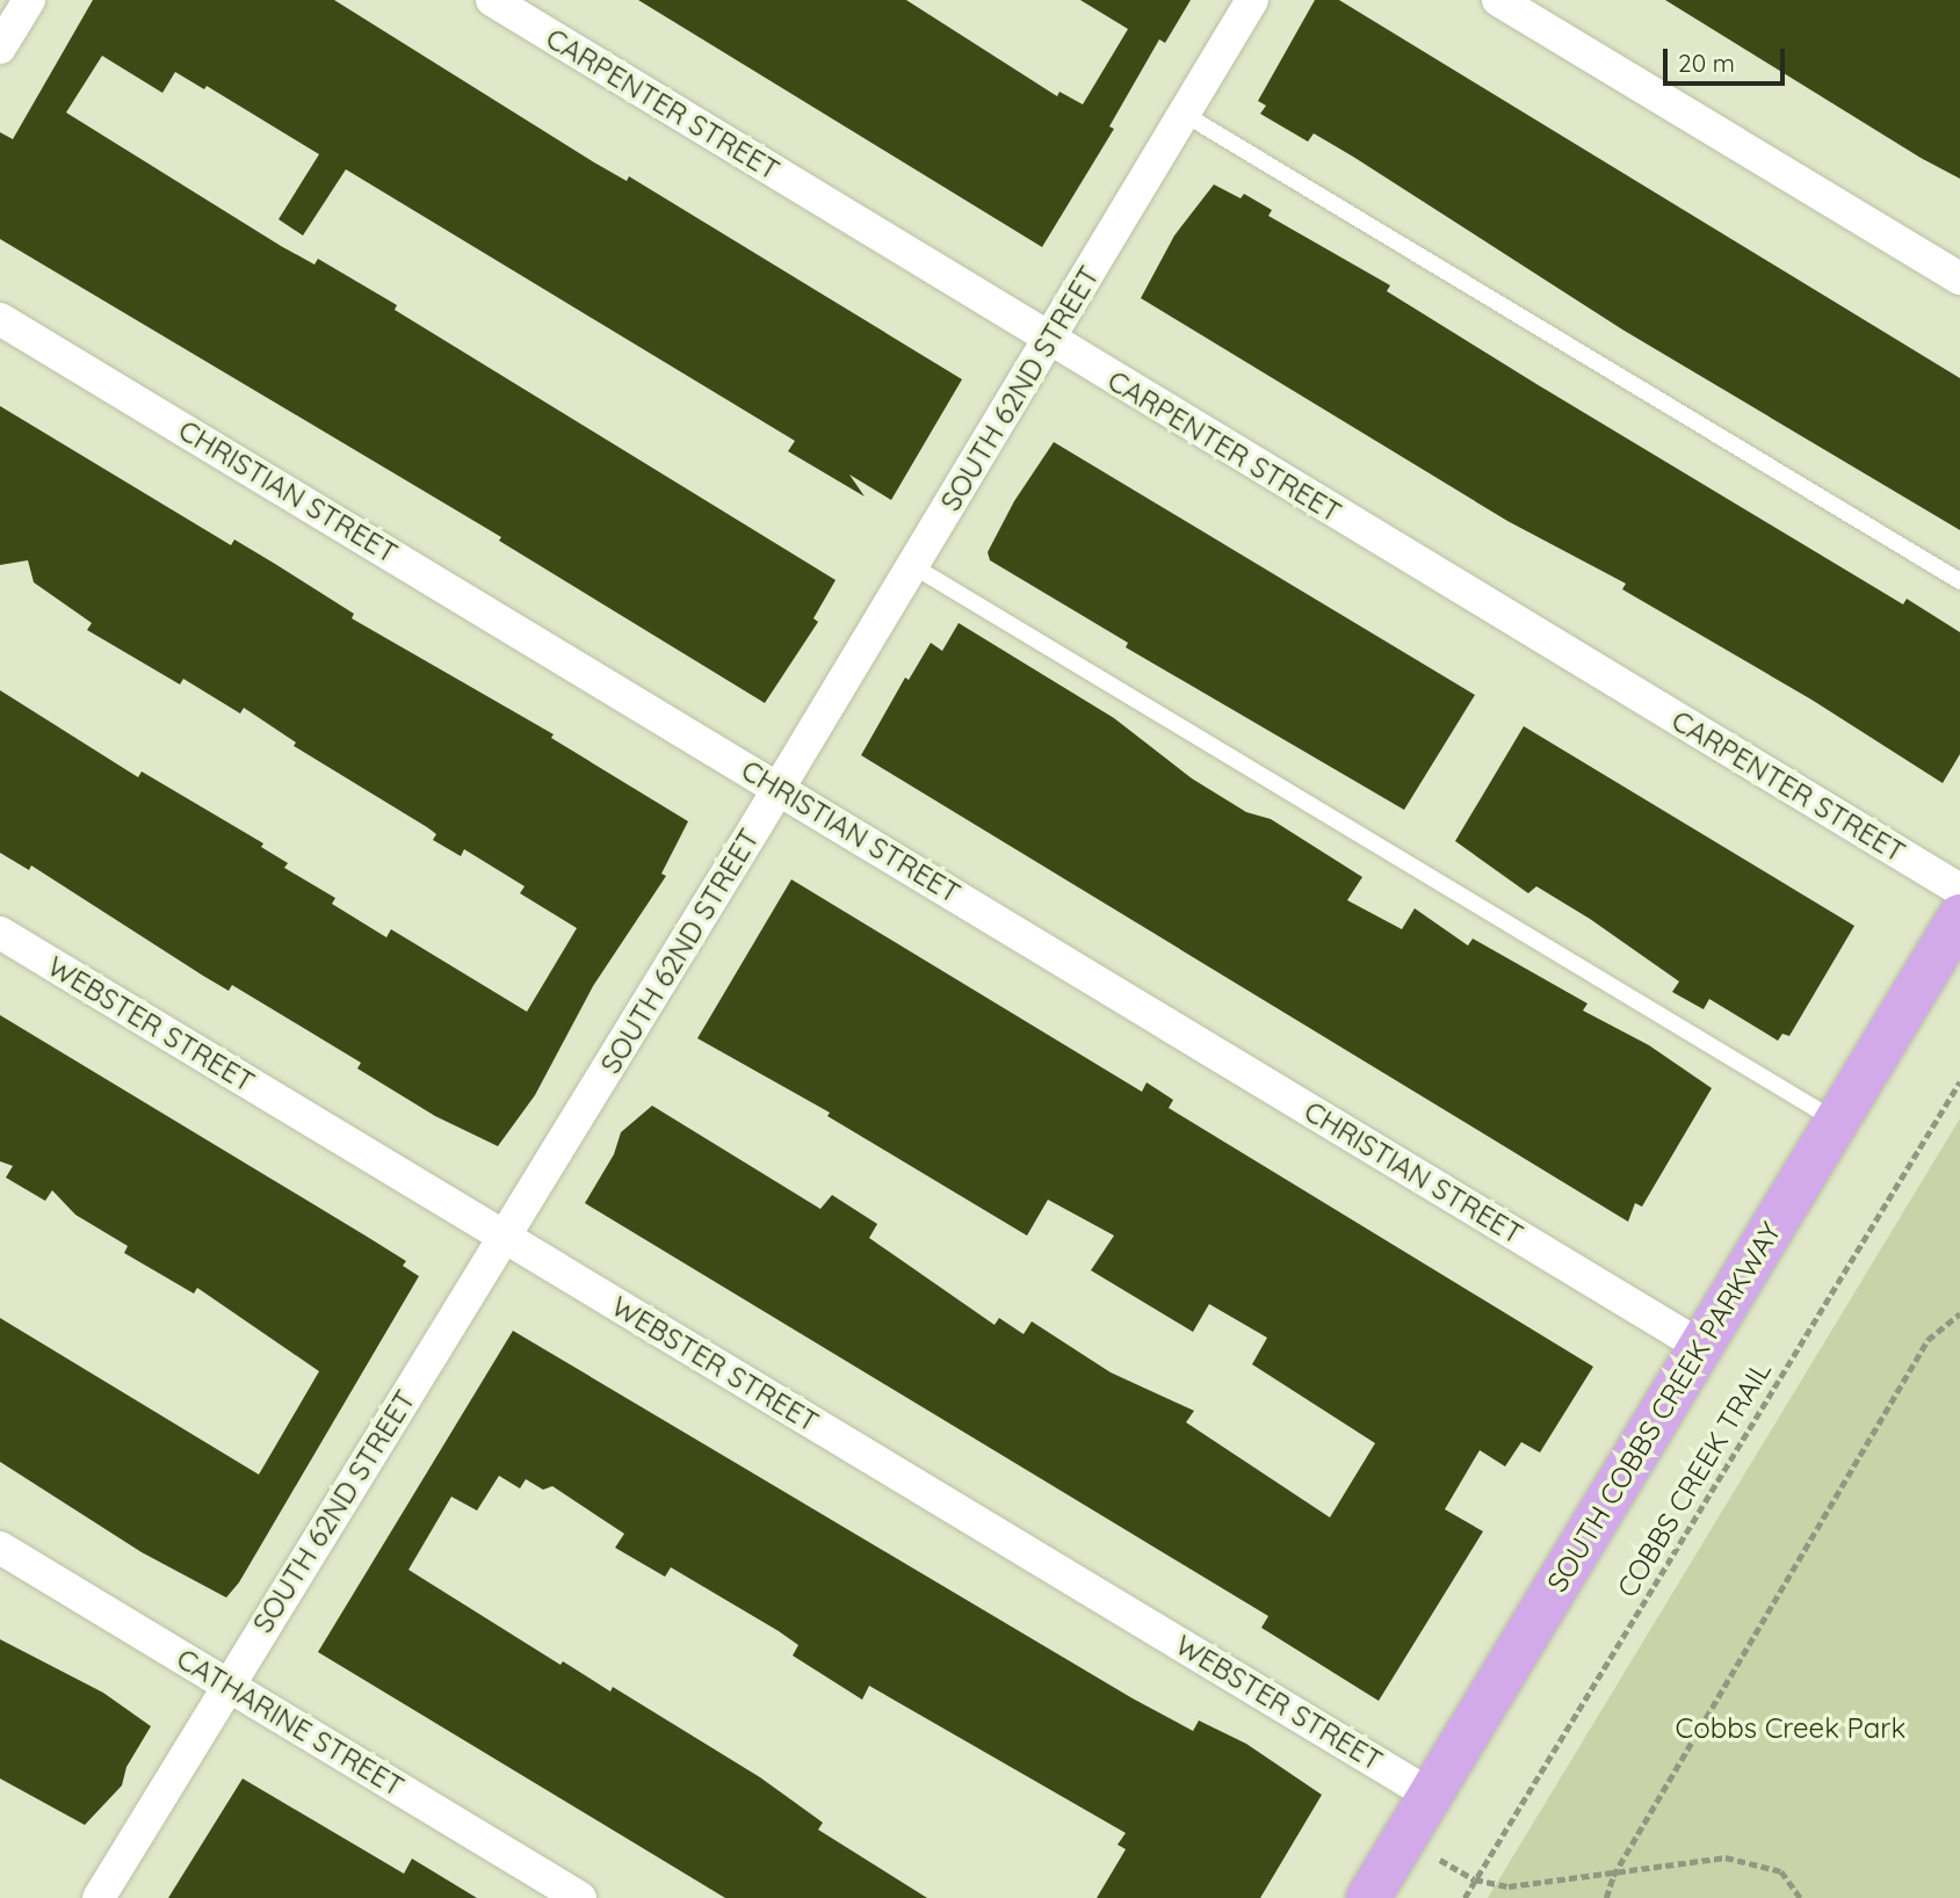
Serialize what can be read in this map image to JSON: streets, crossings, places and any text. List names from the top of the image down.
{
  "streets": {
    "main road": ["SOUTH COBBS CREEK PARKWAY"],
    "street": [
      "CARPENTER STREET",
      "SOUTH 62ND STREET",
      "CHRISTIAN STREET",
      "WEBSTER STREET",
      "CATHARINE STREET"
    ],
    "path": ["COBBS CREEK TRAIL"]
  },
  "crossings": [
    ["CARPENTER STREET", "SOUTH 62ND STREET"],
    ["SOUTH 62ND STREET", "CHRISTIAN STREET"],
    ["SOUTH 62ND STREET", "WEBSTER STREET"],
    ["SOUTH 62ND STREET", "CATHARINE STREET"],
    ["CHRISTIAN STREET", "SOUTH COBBS CREEK PARKWAY"],
    ["WEBSTER STREET", "SOUTH COBBS CREEK PARKWAY"]
  ],
  "parks": ["Cobbs Creek Park"],
  "scale_bar": "20 m"
}
